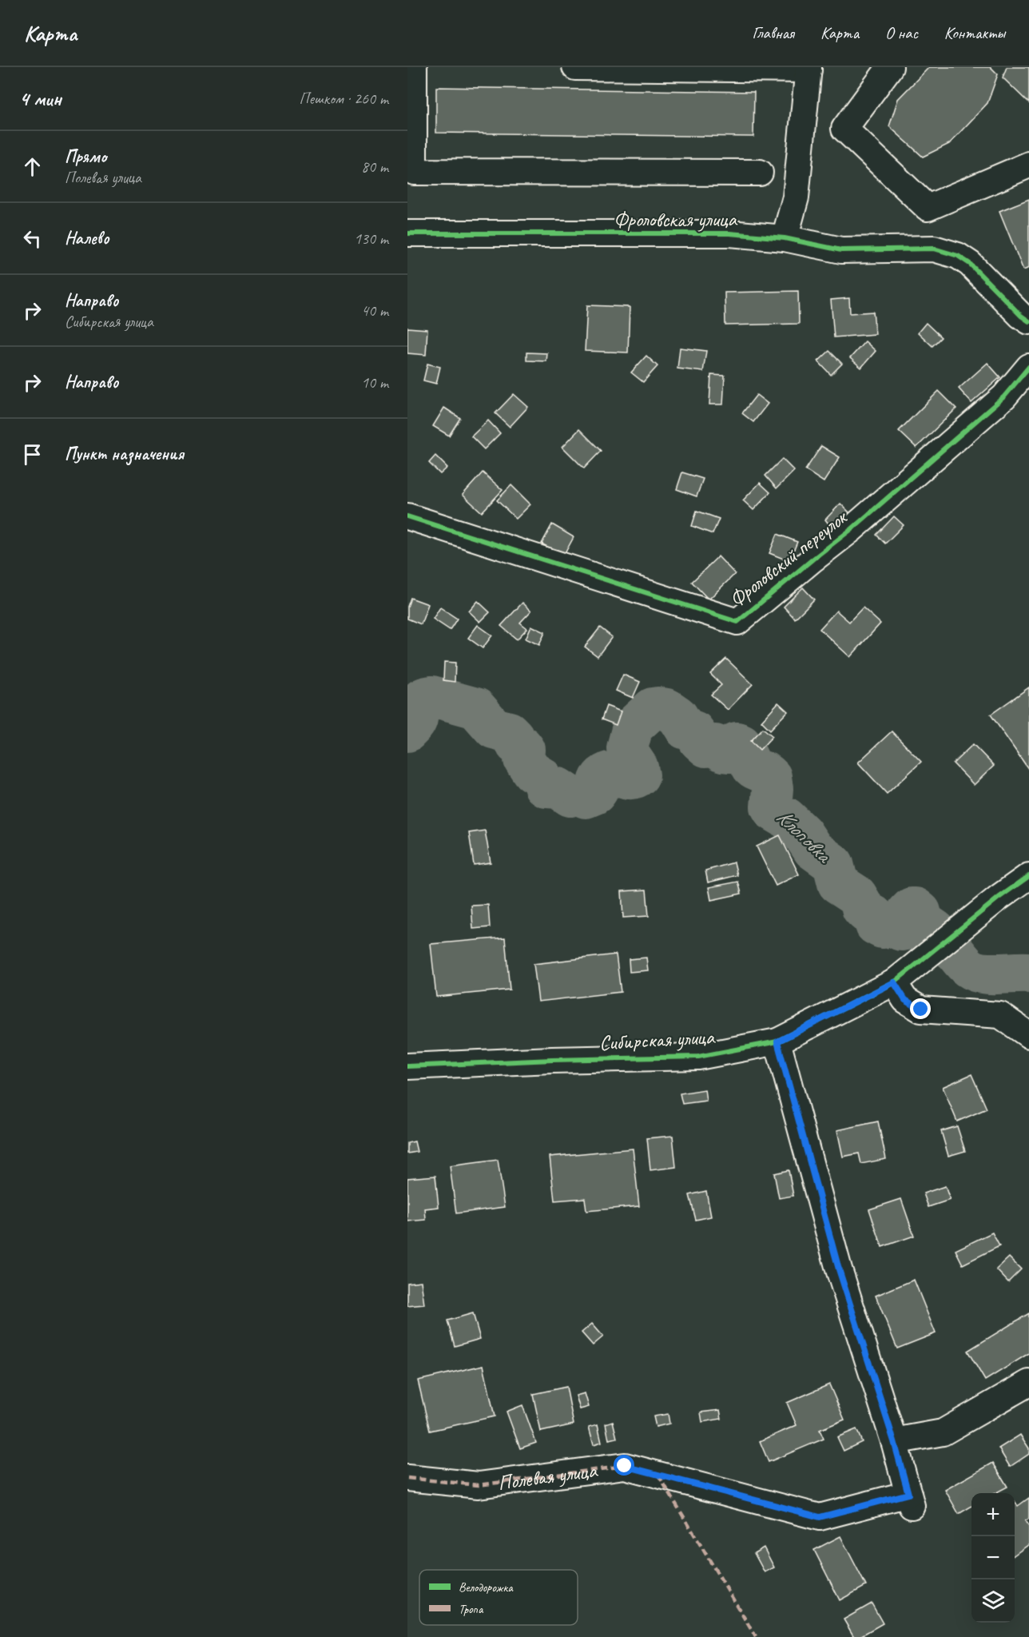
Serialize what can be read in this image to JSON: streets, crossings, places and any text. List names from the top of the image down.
{
  "streets": {
    "street": [
      "Фроловская улица",
      "Фроловский переулок",
      "Сибирская улица",
      "Полевая улица"
    ]
  },
  "water": ["Клоповка"],
  "legend": ["Велодорожка", "Тропа"],
  "page": {
    "header": "Карта",
    "nav": [
      "Главная",
      "Карта",
      "О нас",
      "Контакты"
    ],
    "heading": ["4 мин", "Пешком · 260 m"],
    "list": [
      ["Прямо", "Полевая улица", "80 m"],
      ["Налево", "130 m"],
      ["Направо", "Сибирская улица", "40 m"],
      ["Направо", "10 m"],
      "Пункт назначения"
    ],
    "map_buttons": ["+", "−"]
  }
}
